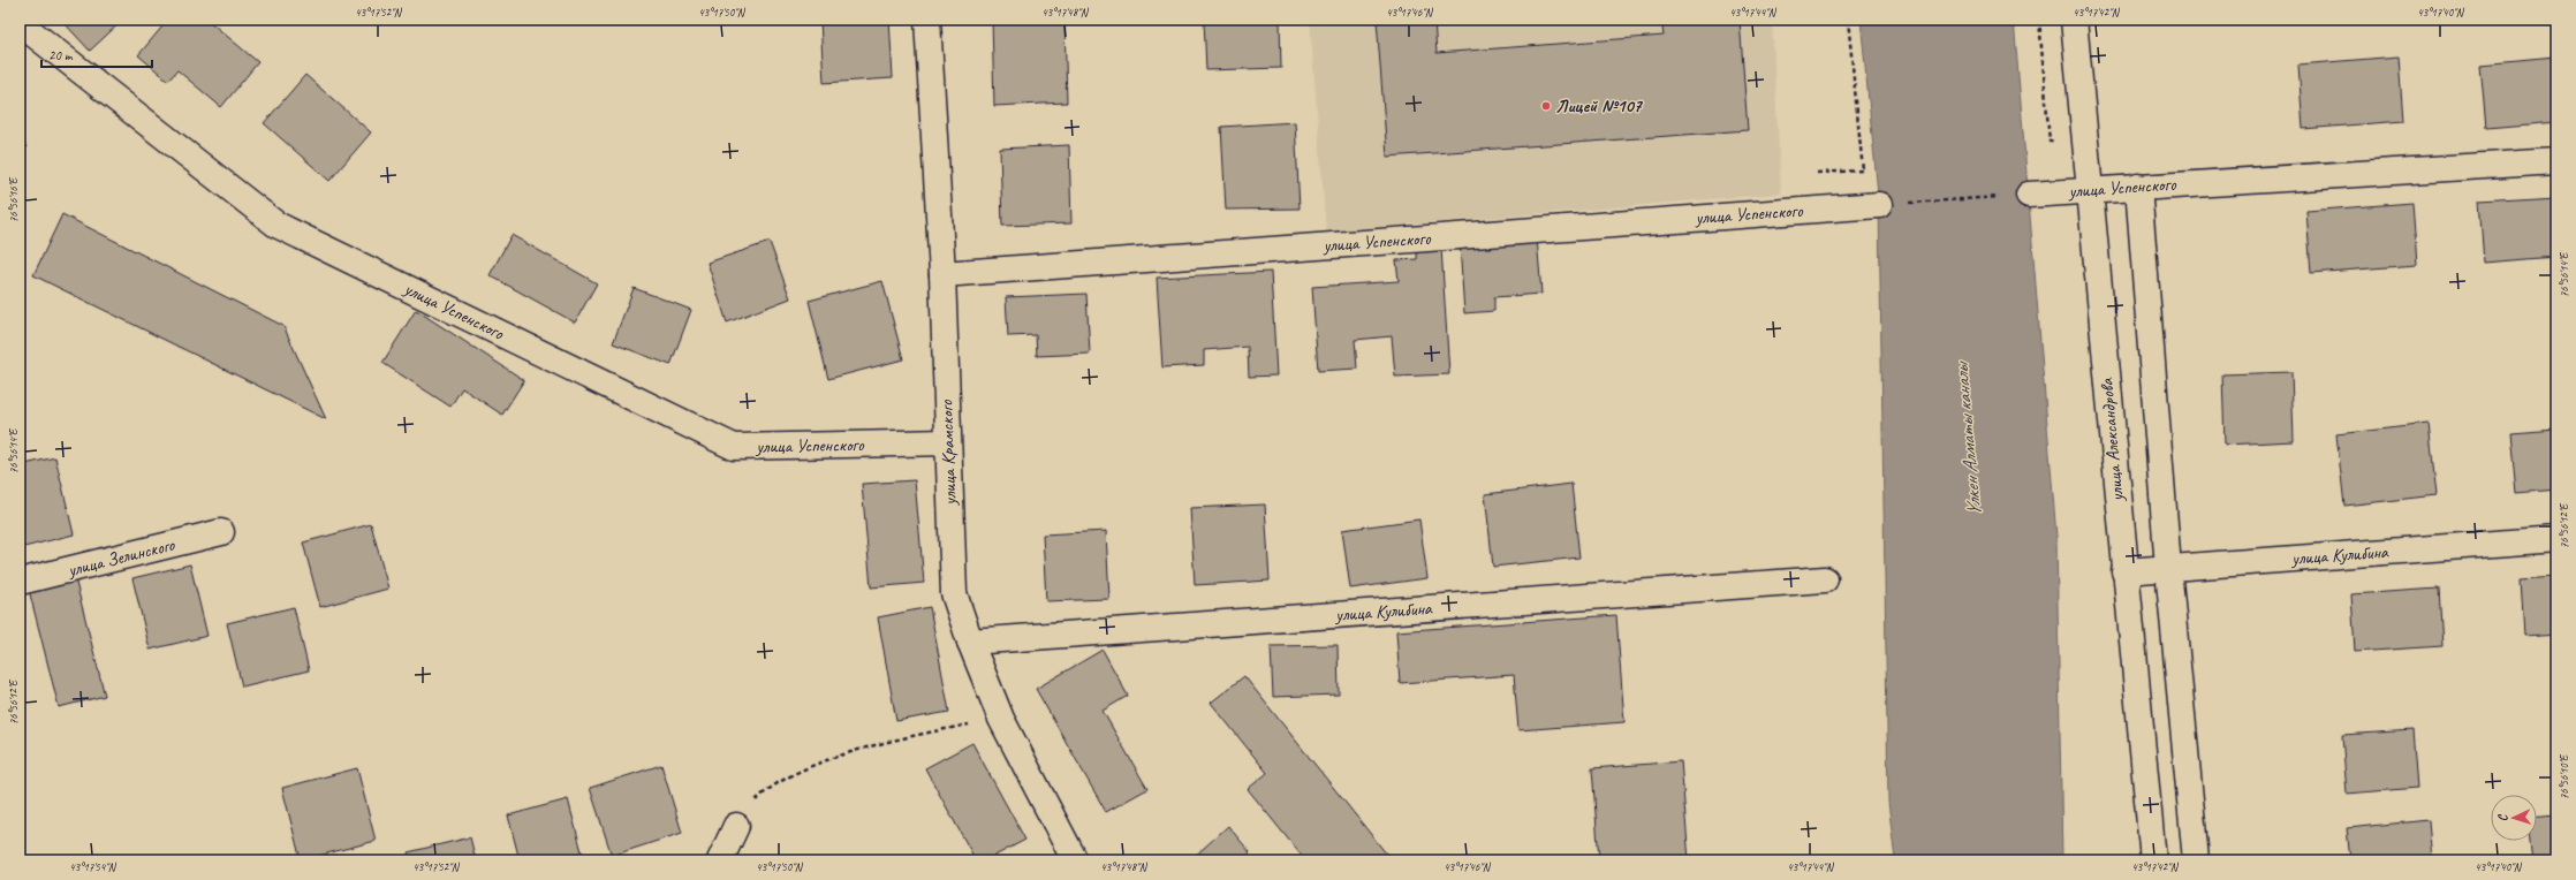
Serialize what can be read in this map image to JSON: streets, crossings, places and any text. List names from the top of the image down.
{
  "streets": {
    "street": [
      "улица Успенского",
      "улица Александрова",
      "улица Крамского",
      "улица Кулибина",
      "улица Зелинского"
    ]
  },
  "crossings": [
    ["улица Успенского", "улица Александрова"],
    ["улица Успенского", "улица Крамского"],
    ["улица Александрова", "улица Кулибина"],
    ["улица Крамского", "улица Кулибина"]
  ],
  "water": ["Үлкен Алматы каналы"],
  "places": ["Лицей №107"],
  "scale_bar": "20 m",
  "north": "left",
  "coordinates": [
    "43°17'52\"N",
    "43°17'50\"N",
    "43°17'48\"N",
    "43°17'46\"N",
    "43°17'44\"N",
    "43°17'42\"N",
    "43°17'40\"N",
    "76°56'16\"E",
    "76°56'14\"E",
    "76°56'12\"E",
    "76°56'10\"E",
    "43°17'54\"N"
  ]
}
